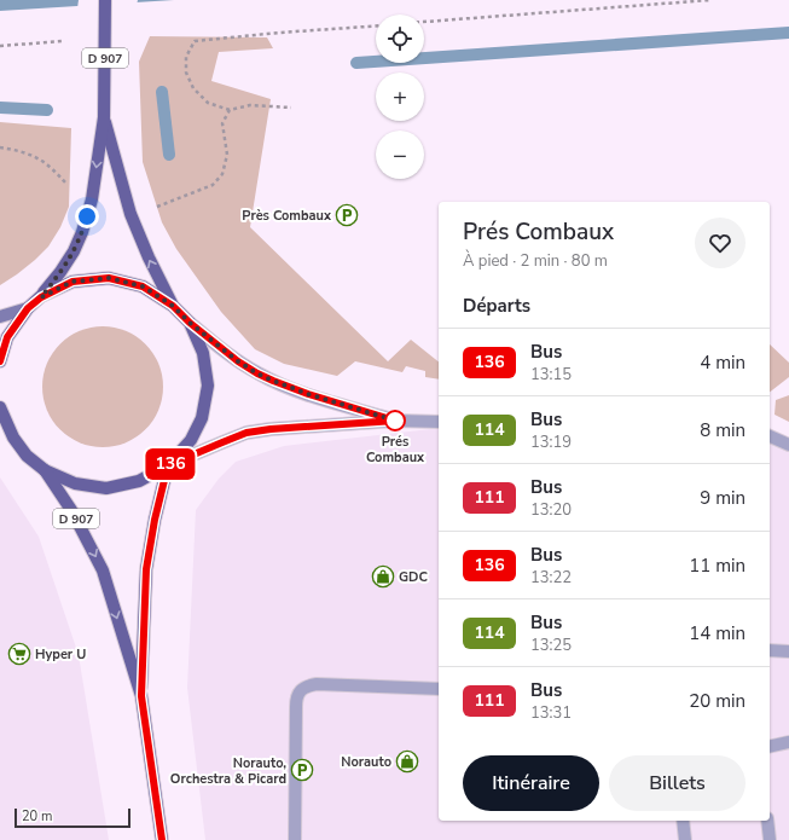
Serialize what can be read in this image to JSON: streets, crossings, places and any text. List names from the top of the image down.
{
  "streets": {
    "main road": ["D 907"]
  },
  "places": {
    "parking": ["Près Combaux", "Norauto, Orchestra & Picard"],
    "other": ["Prés Combaux"],
    "shop": ["GDC", "Norauto"],
    "supermarket": ["Hyper U"]
  },
  "lines": ["bus line 136"],
  "scale_bar": "20 m",
  "page": {
    "on_map": "136",
    "map_buttons": ["+", "−"],
    "heading": [
      ["Prés Combaux", "À pied · 2 min · 80 m"],
      "Départs"
    ],
    "list": [
      {
        "mark": "136",
        "name": "Bus",
        "note": "13:15",
        "value": "4 min"
      },
      {
        "mark": "114",
        "name": "Bus",
        "note": "13:19",
        "value": "8 min"
      },
      {
        "mark": "111",
        "name": "Bus",
        "note": "13:20",
        "value": "9 min"
      },
      {
        "mark": "136",
        "name": "Bus",
        "note": "13:22",
        "value": "11 min"
      },
      {
        "mark": "114",
        "name": "Bus",
        "note": "13:25",
        "value": "14 min"
      },
      {
        "mark": "111",
        "name": "Bus",
        "note": "13:31",
        "value": "20 min"
      }
    ],
    "buttons": ["Itinéraire", "Billets"],
    "scale": "20 m"
  }
}
